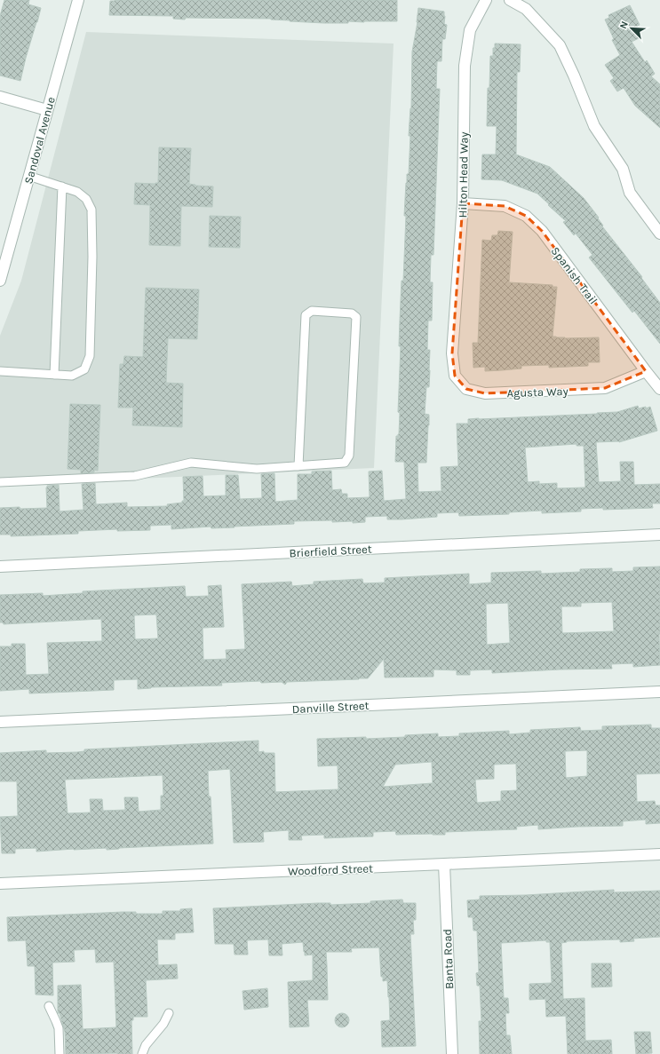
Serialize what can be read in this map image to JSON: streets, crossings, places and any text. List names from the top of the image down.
{
  "streets": {
    "street": [
      "Sandoval Avenue",
      "Hilton Head Way",
      "Spanish Trail",
      "Agusta Way",
      "Brierfield Street",
      "Danville Street",
      "Woodford Street",
      "Banta Road"
    ]
  },
  "crossings": [
    ["Hilton Head Way", "Spanish Trail"],
    ["Hilton Head Way", "Agusta Way"],
    ["Spanish Trail", "Agusta Way"],
    ["Woodford Street", "Banta Road"]
  ],
  "north": "top left"
}
